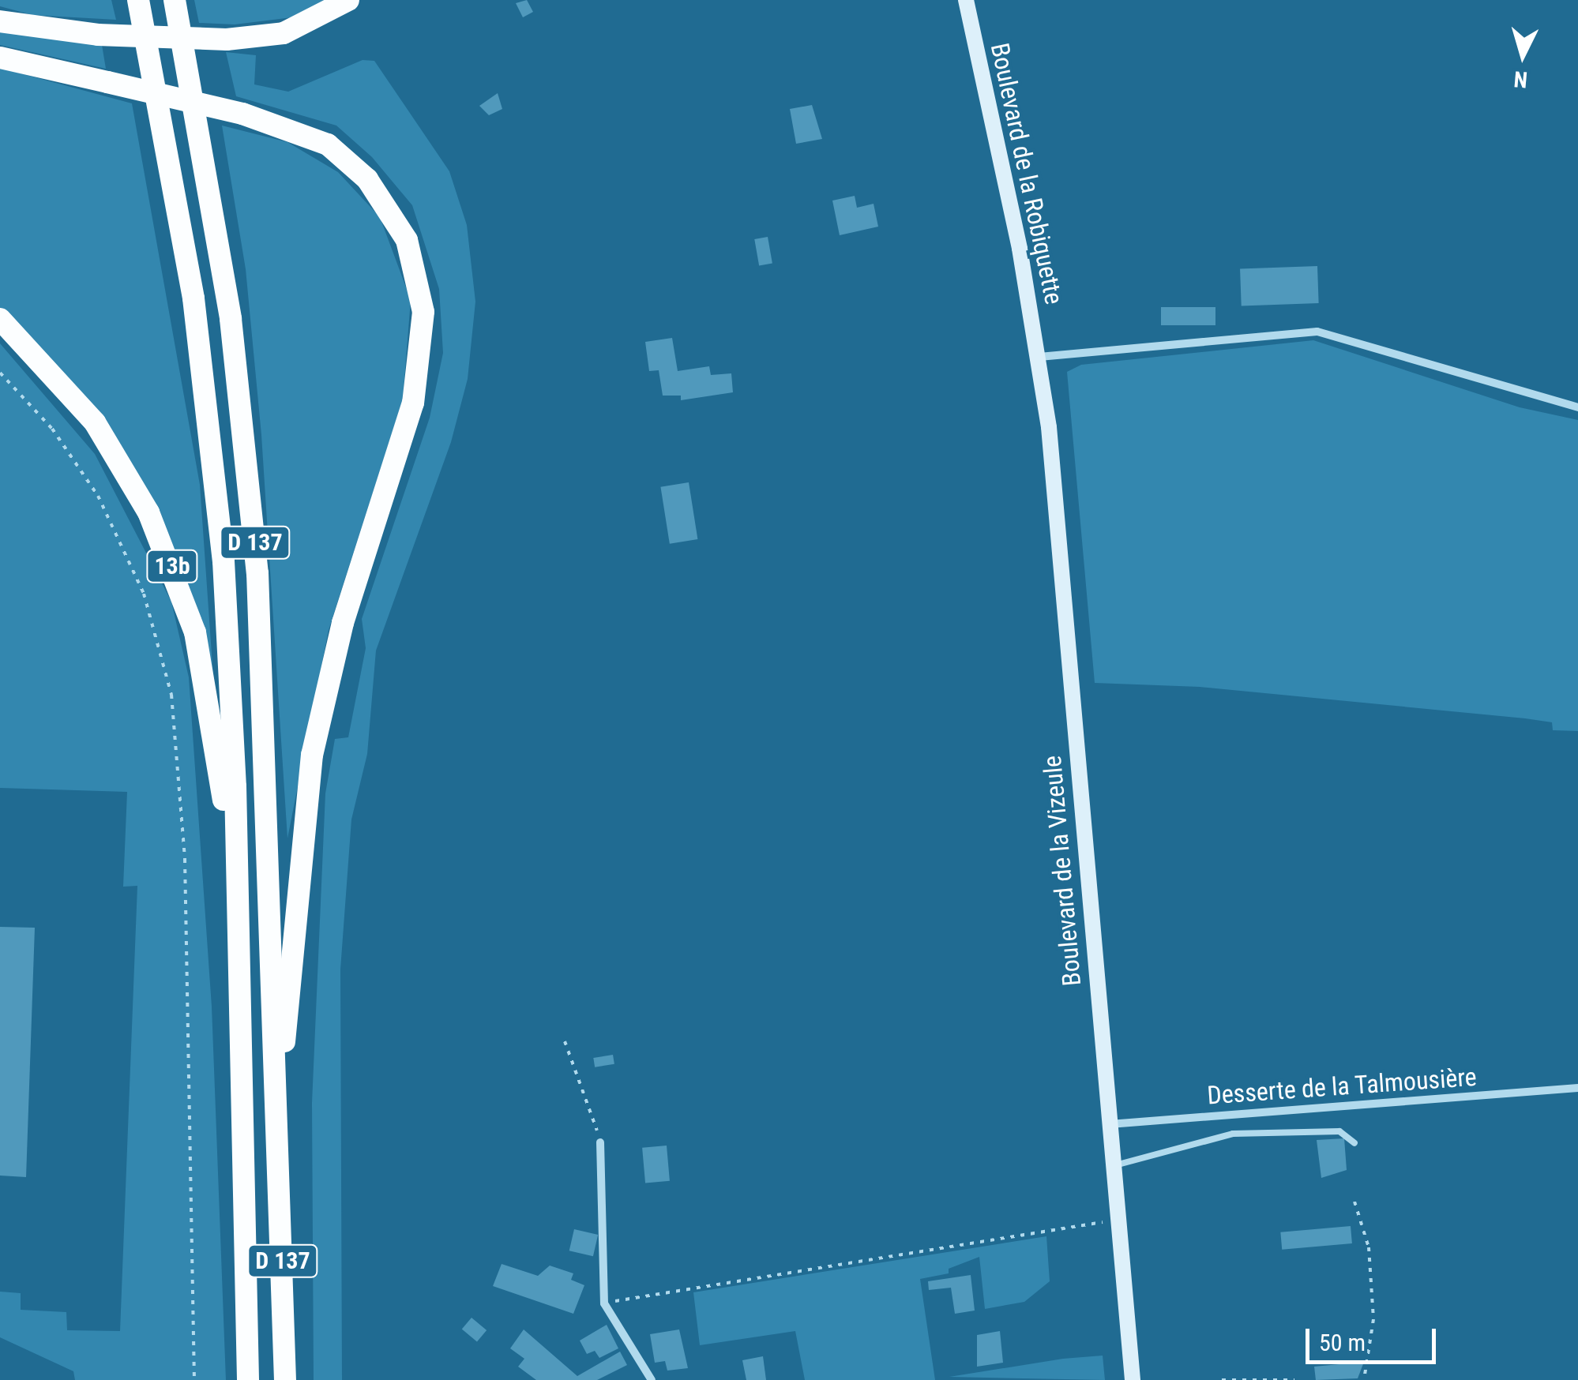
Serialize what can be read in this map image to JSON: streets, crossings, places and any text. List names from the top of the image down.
{
  "streets": {
    "highway": ["D 137", "13b"],
    "main road": ["Boulevard de la Robiquette", "Boulevard de la Vizeule"],
    "street": ["Desserte de la Talmousière"]
  },
  "crossings": [
    ["Boulevard de la Robiquette", "Boulevard de la Vizeule"],
    ["D 137", "13b"],
    ["Boulevard de la Vizeule", "Desserte de la Talmousière"]
  ],
  "scale_bar": "50 m",
  "north": "bottom"
}
